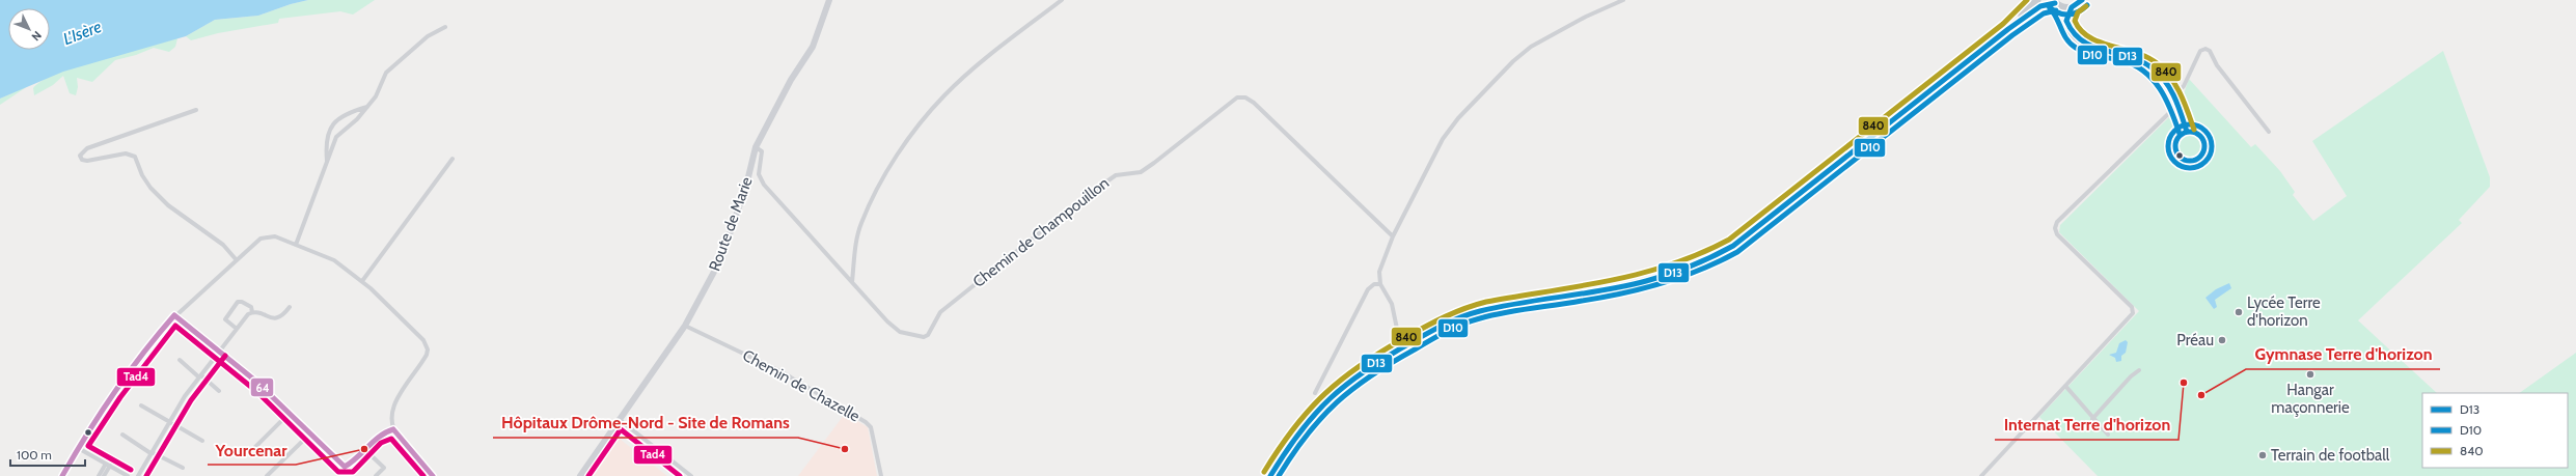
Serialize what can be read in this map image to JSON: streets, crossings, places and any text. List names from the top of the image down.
{
  "streets": {
    "street": ["Route de Marie", "Chemin de Champouillon", "Chemin de Chazelle"]
  },
  "crossings": [
    ["Route de Marie", "Chemin de Chazelle"]
  ],
  "water": ["L'Isère"],
  "places": [
    "Lycée Terre d'horizon",
    "Préau",
    "Hangar maçonnerie",
    "Internat Terre d'horizon",
    "Gymnase Terre d'horizon",
    "Yourcenar",
    "Hôpitaux Drôme-Nord - Site de Romans",
    "Terrain de football"
  ],
  "lines": [
    "transit line D13",
    "transit line 840",
    "transit line D10",
    "transit line 64",
    "transit line Tad4"
  ],
  "legend": ["D13", "D10", "840"],
  "scale_bar": "100 m",
  "north": "bottom right"
}
